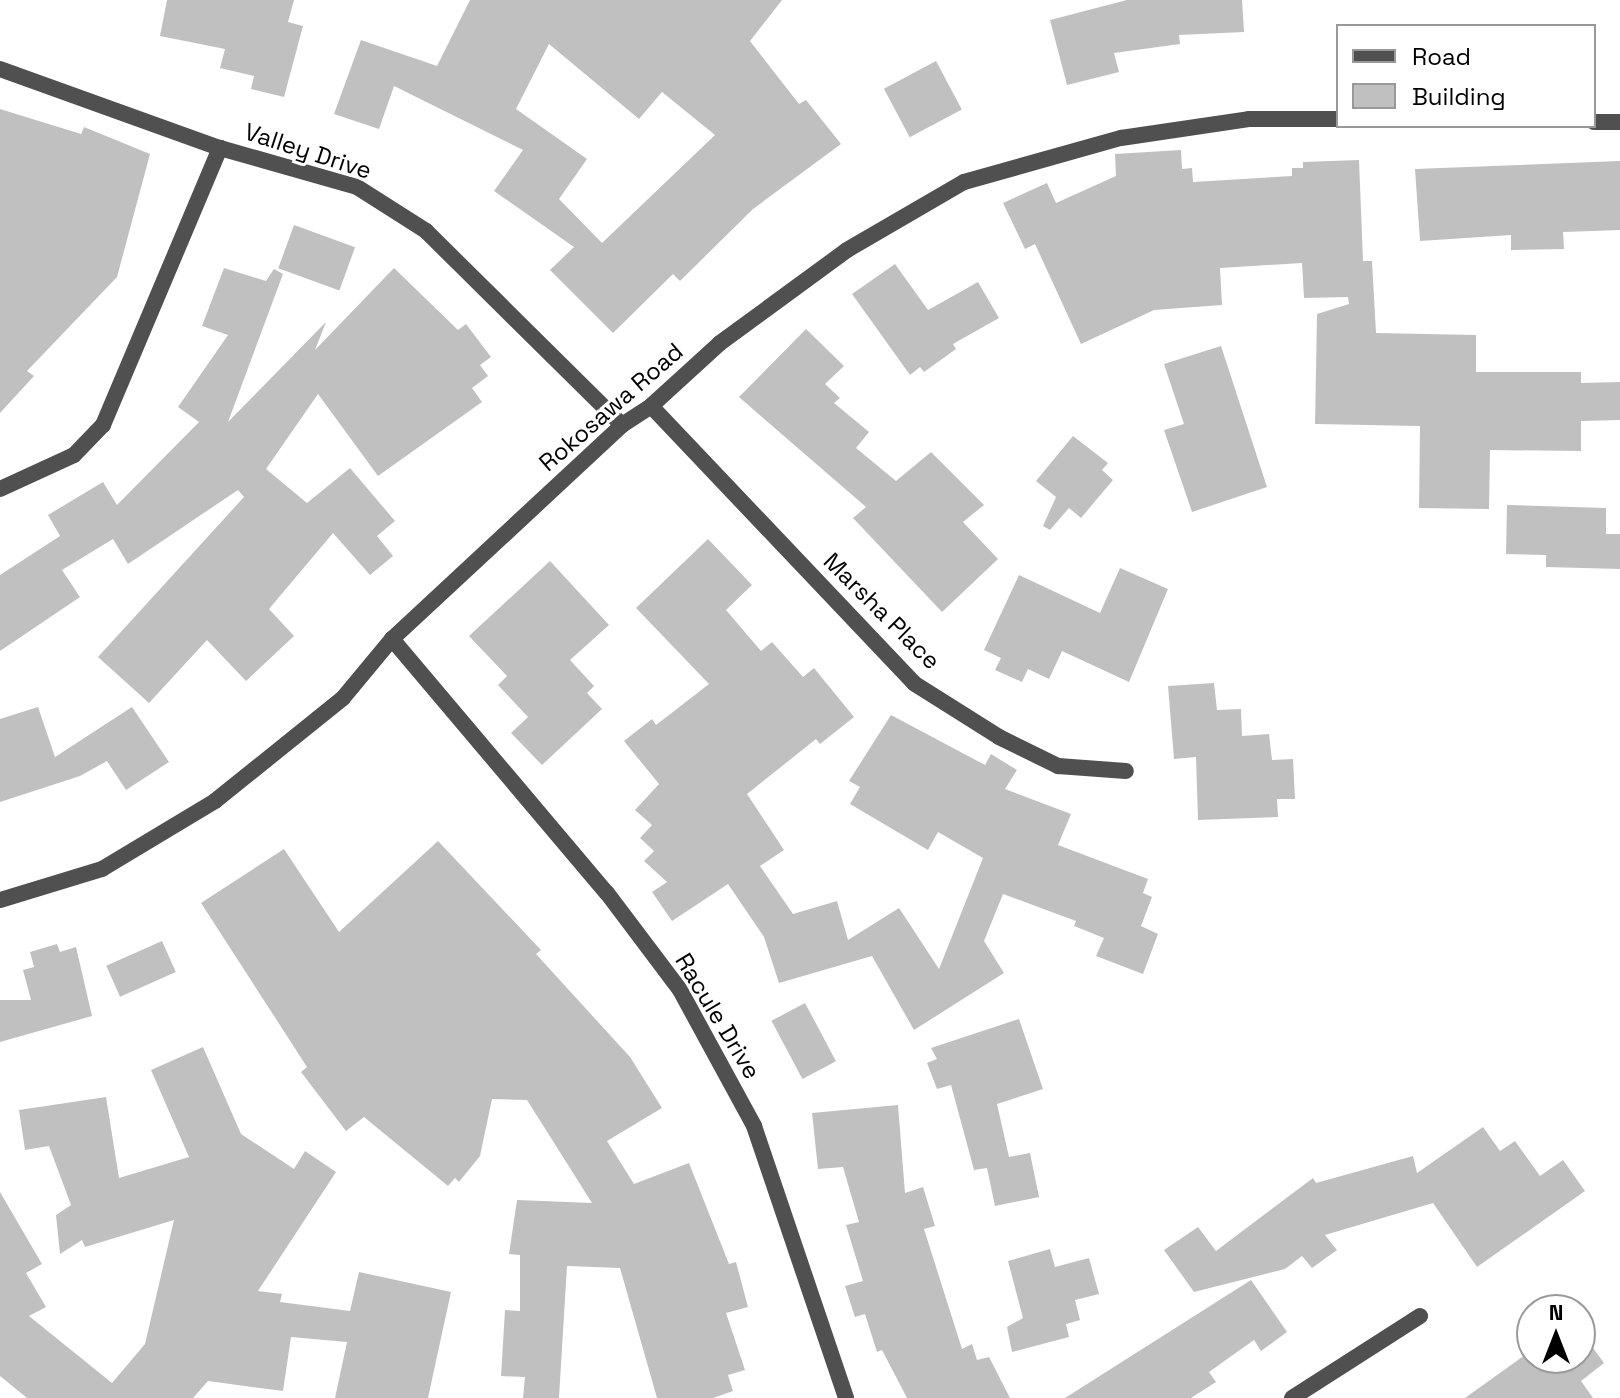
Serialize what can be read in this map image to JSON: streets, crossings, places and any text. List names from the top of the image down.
{
  "streets": {
    "street": [
      "Valley Drive",
      "Rokosawa Road",
      "Marsha Place",
      "Racule Drive"
    ]
  },
  "crossings": [
    ["Valley Drive", "Rokosawa Road"],
    ["Rokosawa Road", "Marsha Place"],
    ["Rokosawa Road", "Racule Drive"]
  ],
  "legend": ["Road", "Building"],
  "north": "top"
}
